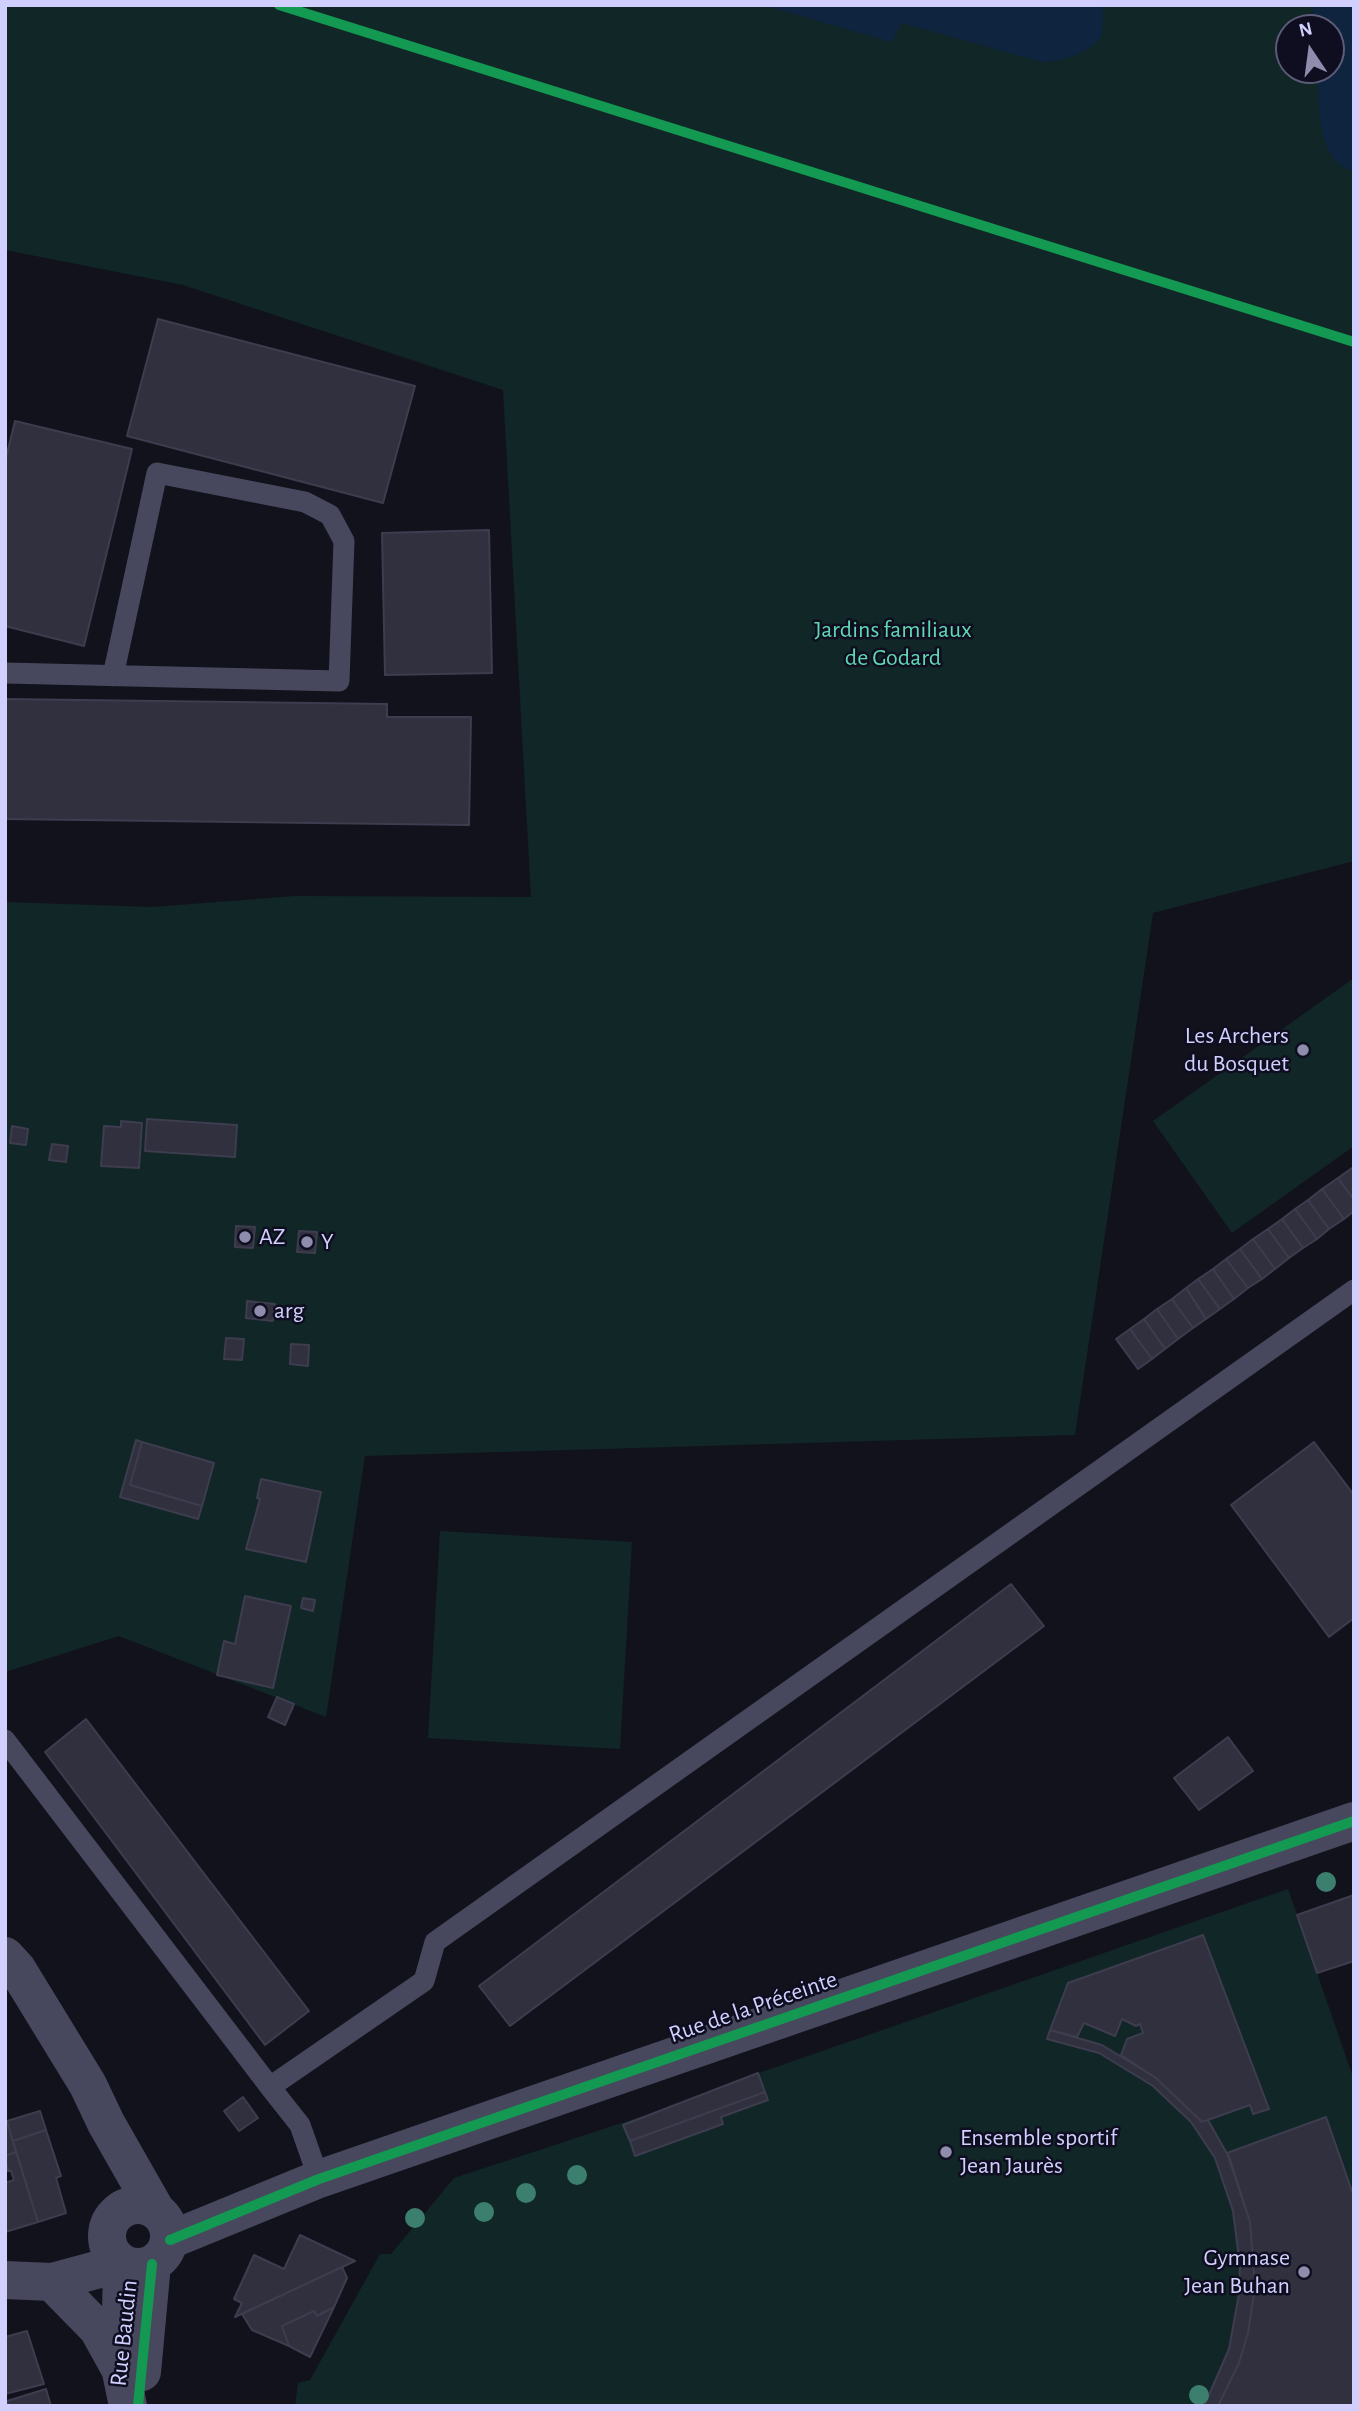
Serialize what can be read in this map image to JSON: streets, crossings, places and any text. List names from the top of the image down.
{
  "streets": {
    "street": ["Rue de la Préceinte", "Rue Baudin"]
  },
  "crossings": [
    ["Rue de la Préceinte", "Rue Baudin"]
  ],
  "parks": ["Jardins familiaux de Godard"],
  "places": [
    "Les Archers du Bosquet",
    "AZ",
    "Y",
    "arg",
    "Ensemble sportif Jean Jaurès",
    "Gymnase Jean Buhan"
  ],
  "north": "top"
}
